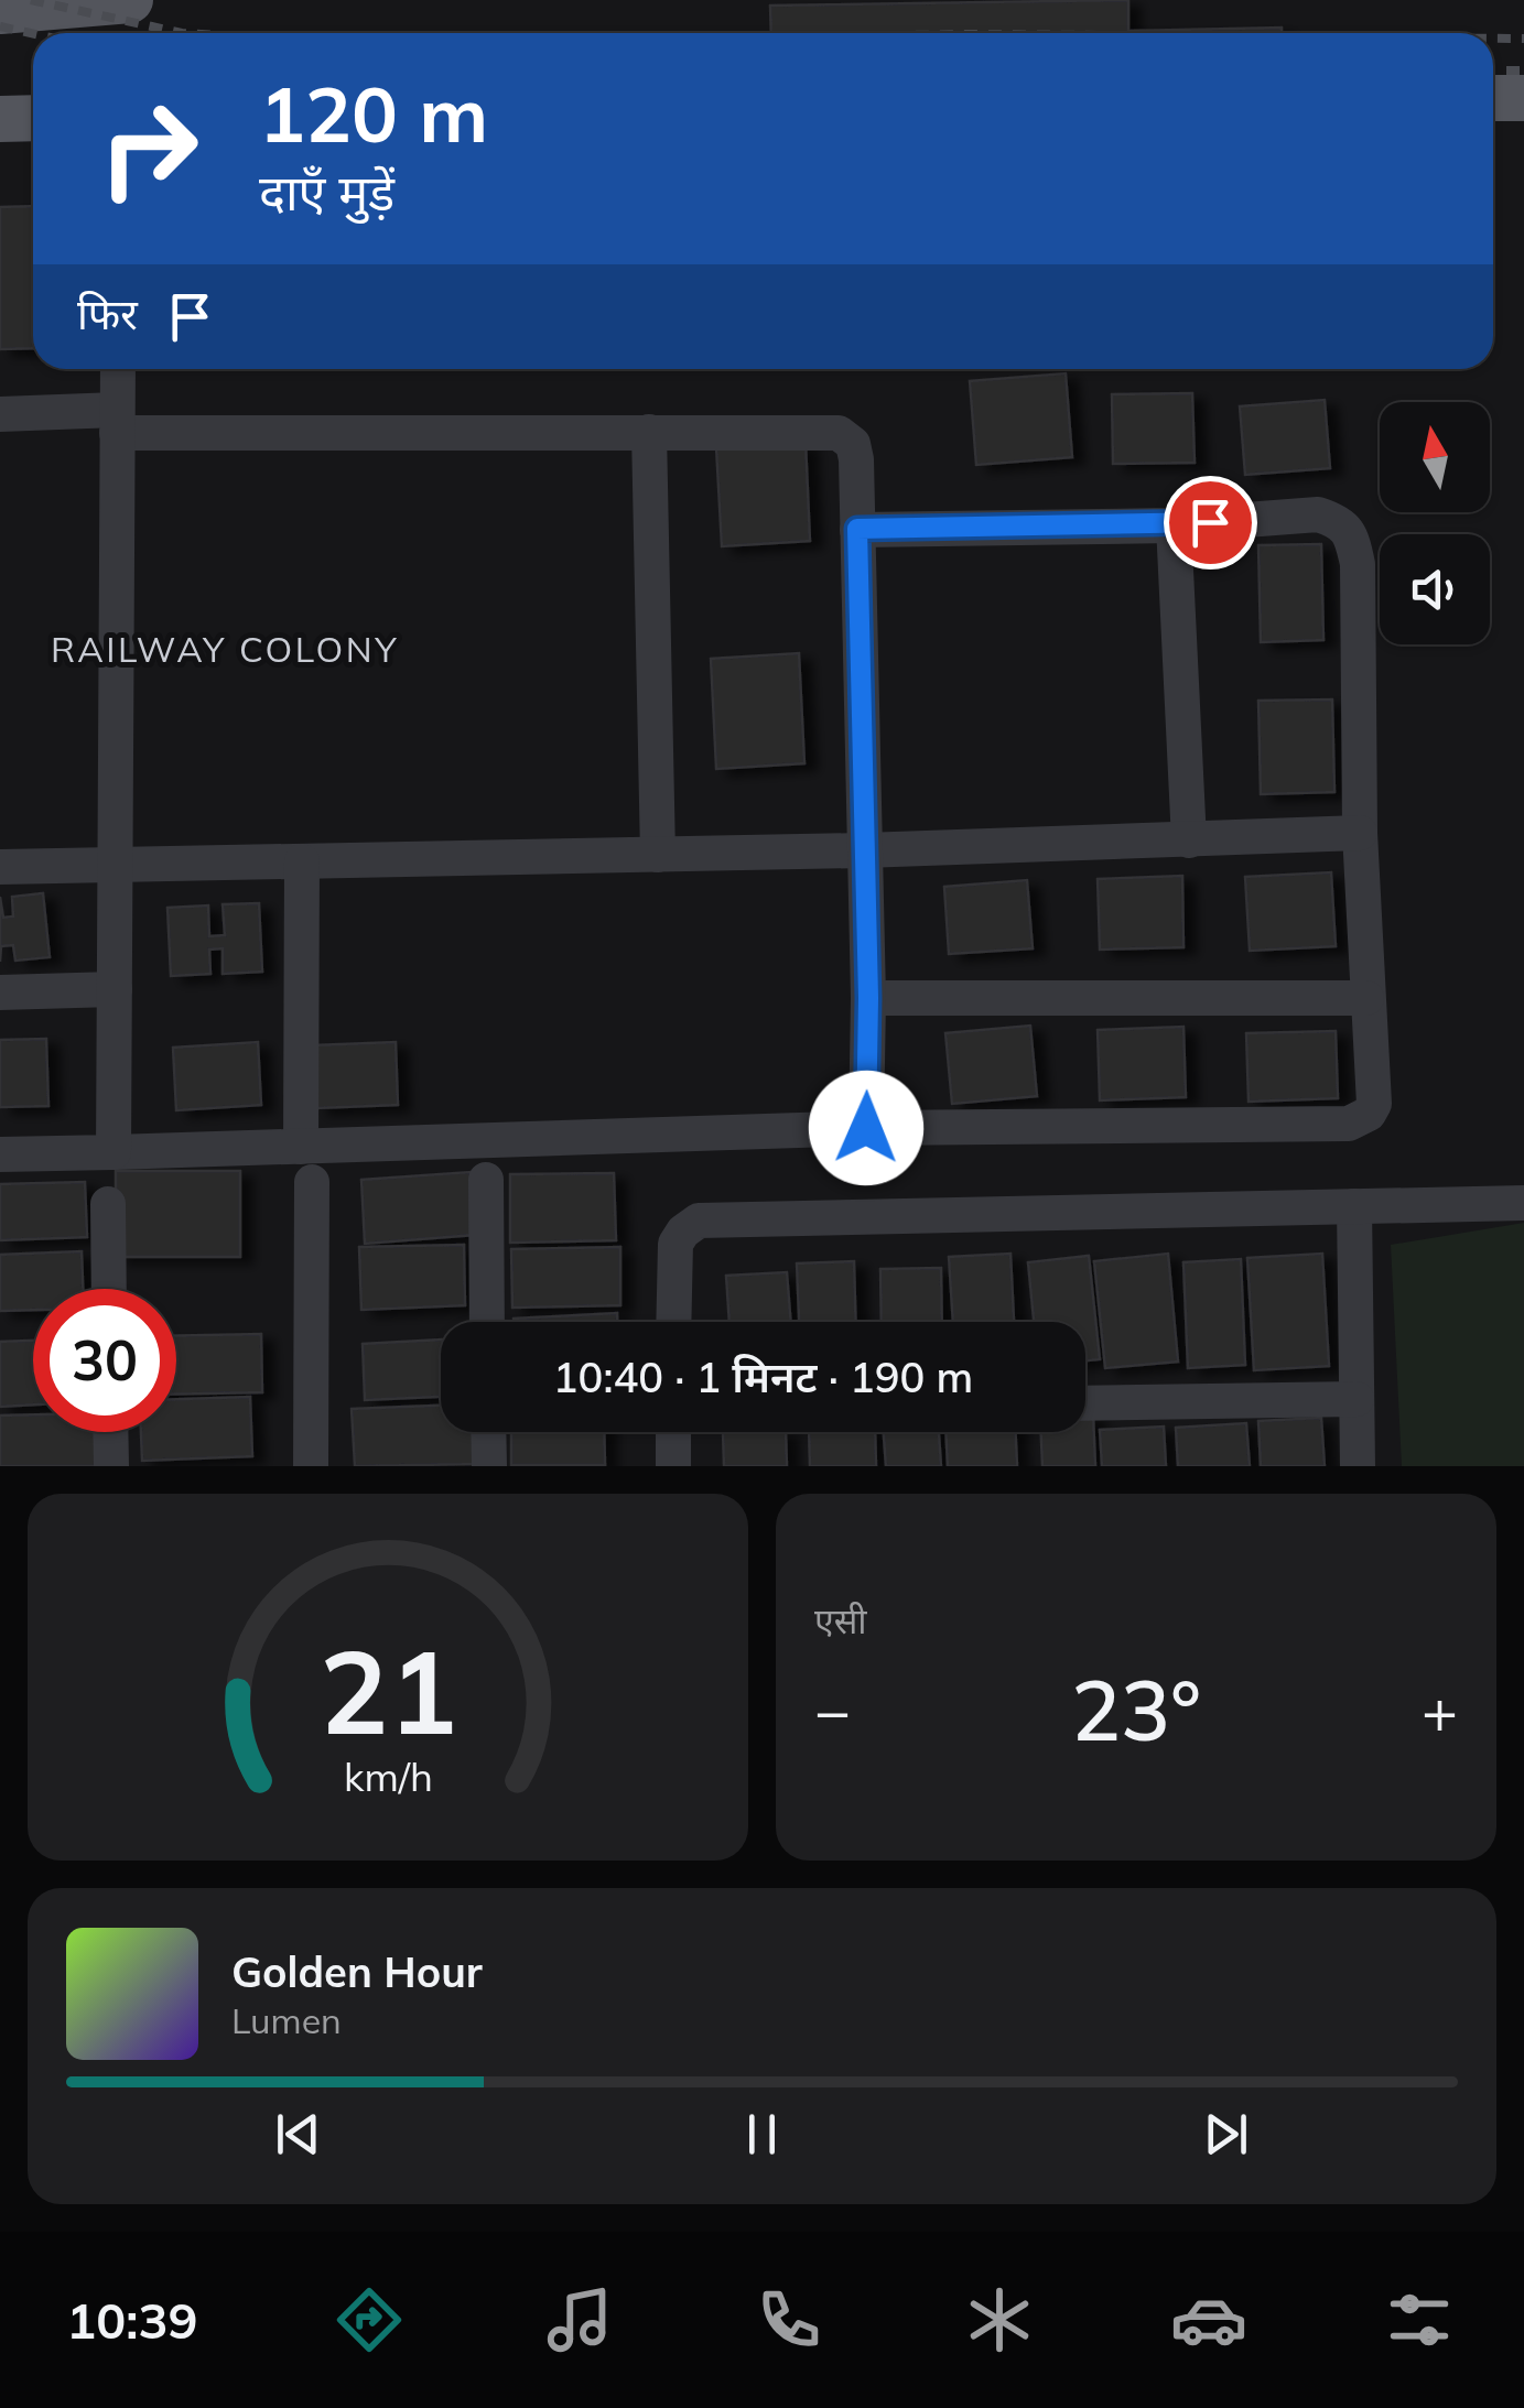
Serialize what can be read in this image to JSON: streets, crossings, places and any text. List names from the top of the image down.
{
  "districts": ["RAILWAY COLONY"],
  "north": "top",
  "page": {
    "turn": ["120 m", "दाएँ मुड़ें"],
    "then": "फिर",
    "limit": "30",
    "trip": "10:40 · 1 मिनट · 190 m",
    "tile": "एसी",
    "heat": ["−", "23°", "+"],
    "song": ["Golden Hour", "Lumen"],
    "tabs": "10:39",
    "gauge": ["21", "km/h"]
  }
}
